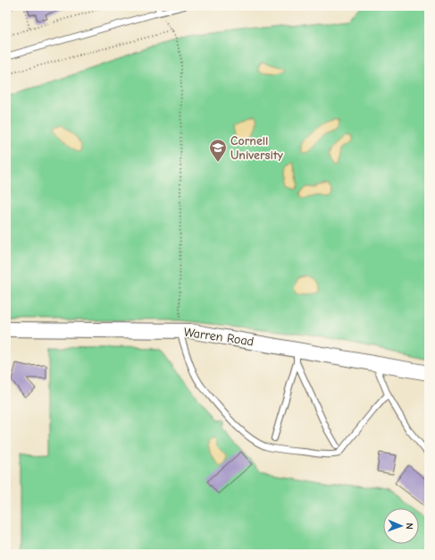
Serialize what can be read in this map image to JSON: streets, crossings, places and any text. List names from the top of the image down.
{
  "streets": {
    "street": ["Warren Road"]
  },
  "places": {
    "school or university": ["Cornell University"]
  },
  "north": "right"
}
